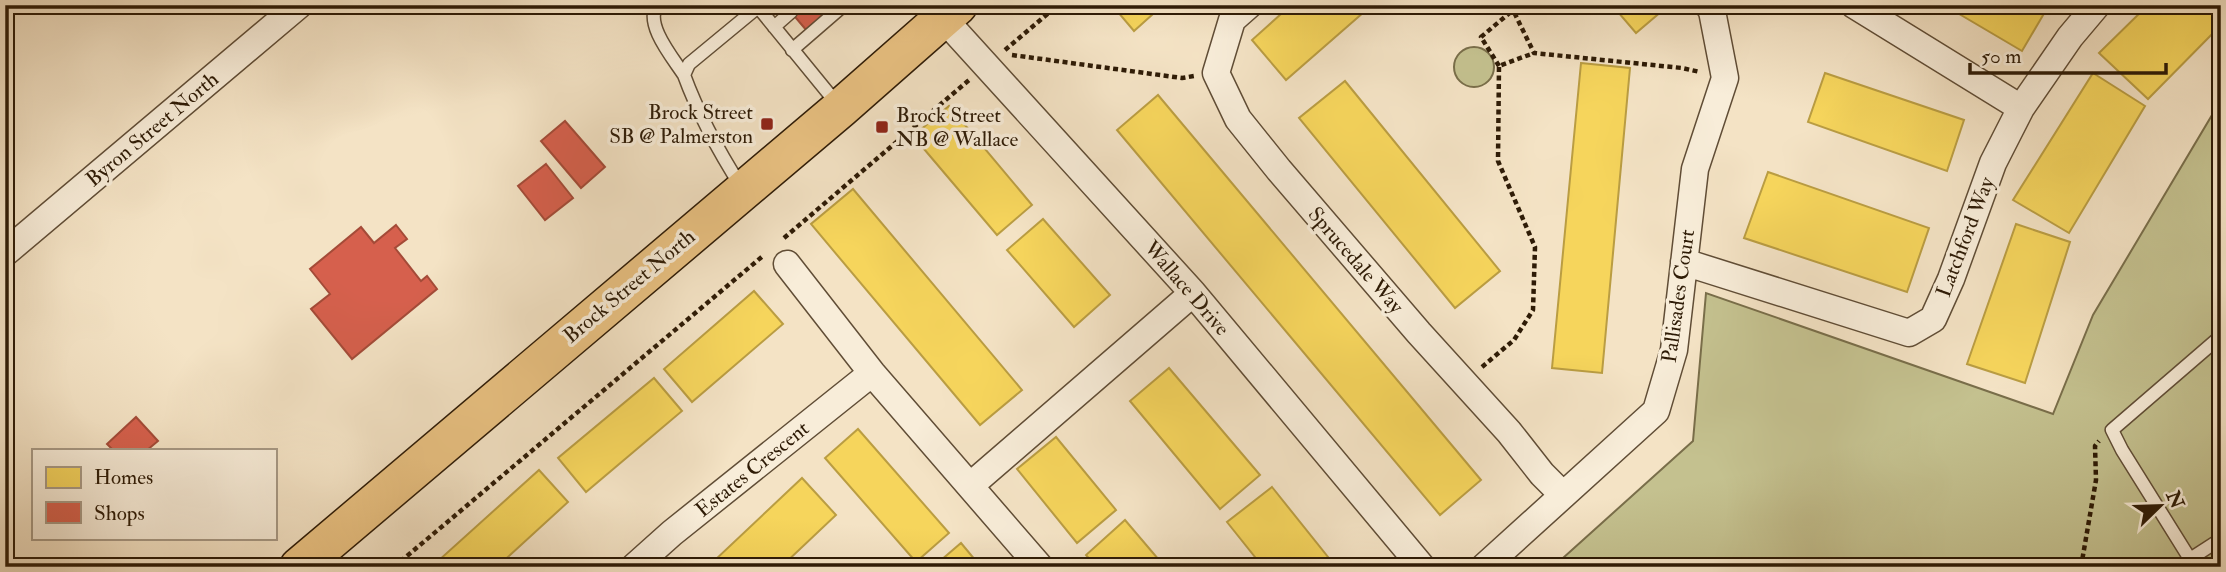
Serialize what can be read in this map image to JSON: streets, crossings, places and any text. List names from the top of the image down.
{
  "streets": {
    "main road": ["Brock Street North"],
    "street": [
      "Byron Street North",
      "Latchford Way",
      "Sprucedale Way",
      "Wallace Drive",
      "Pallisades Court",
      "Estates Crescent"
    ]
  },
  "crossings": [
    ["Latchford Way", "Pallisades Court"],
    ["Sprucedale Way", "Pallisades Court"],
    ["Brock Street North", "Wallace Drive"]
  ],
  "places": {
    "transit": ["Brock Street SB @ Palmerston", "Brock Street NB @ Wallace"]
  },
  "legend": ["Homes", "Shops"],
  "scale_bar": "50 m",
  "north": "top right"
}
